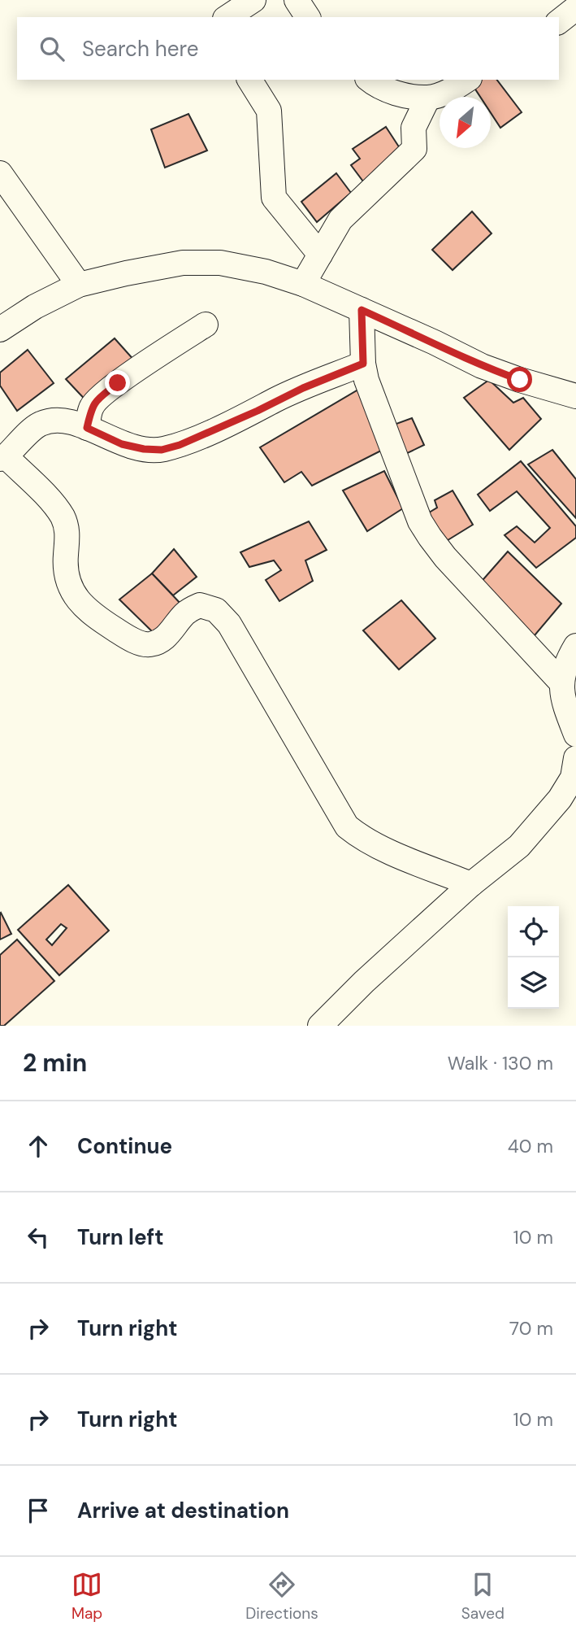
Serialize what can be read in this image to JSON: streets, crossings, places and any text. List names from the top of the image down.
{
  "north": "bottom left",
  "page": {
    "search": "Search here",
    "heading": ["2 min", "Walk · 130 m"],
    "list": [
      ["Continue", "40 m"],
      ["Turn left", "10 m"],
      ["Turn right", "70 m"],
      ["Turn right", "10 m"],
      "Arrive at destination"
    ],
    "nav": ["Map", "Directions", "Saved"]
  }
}
